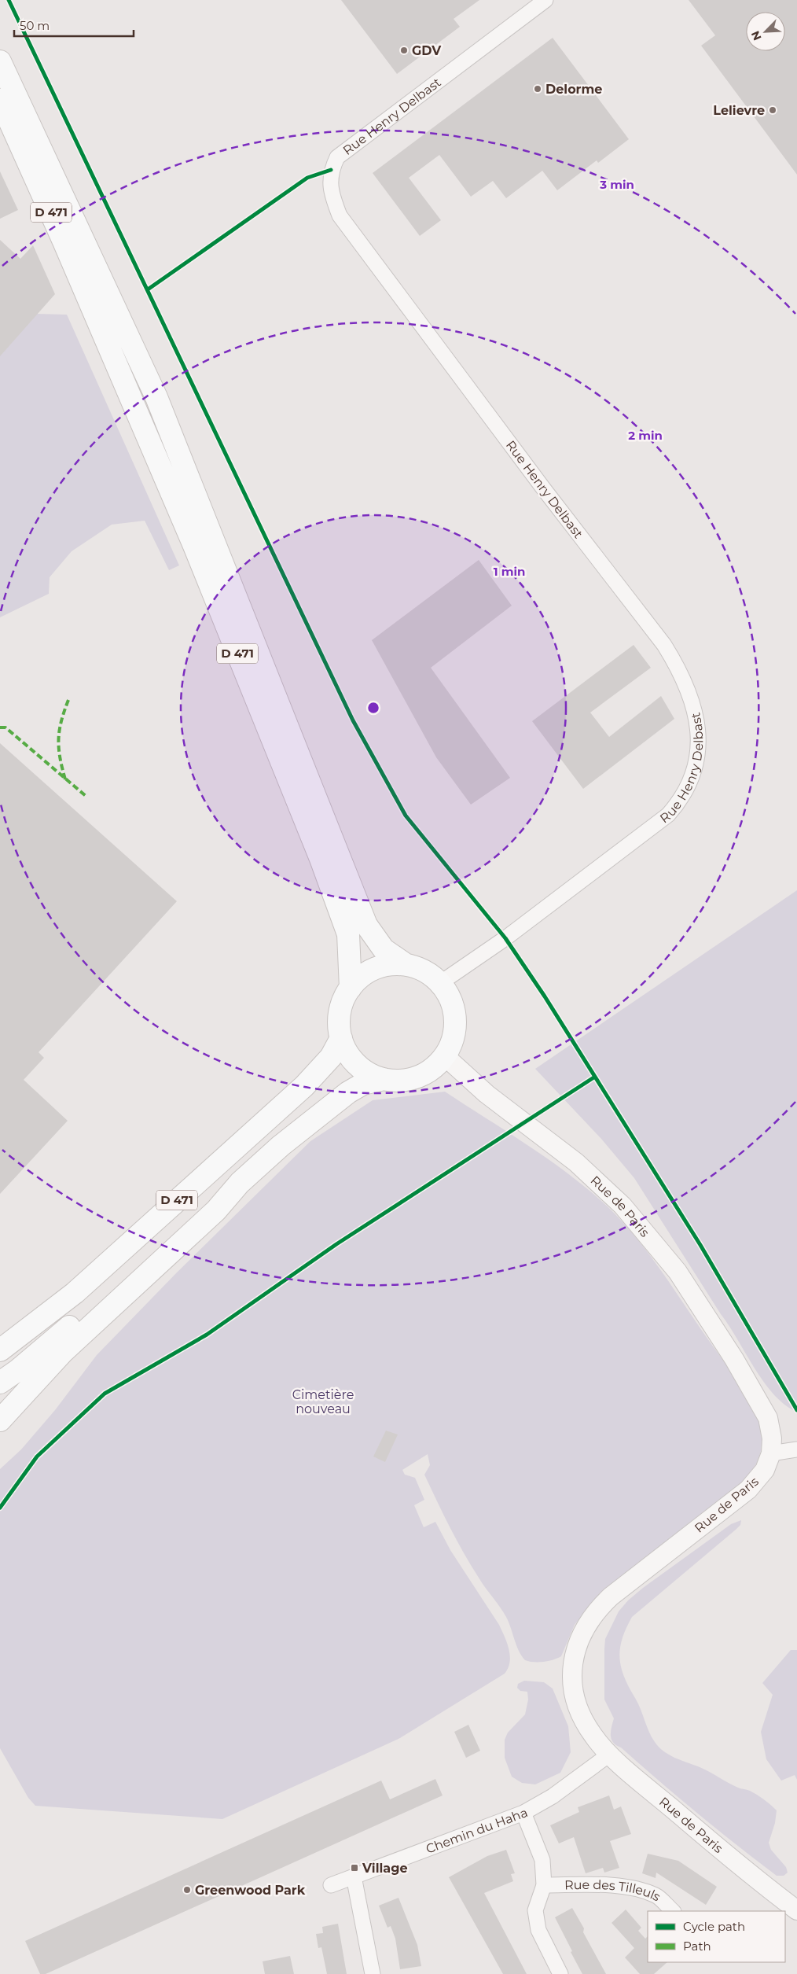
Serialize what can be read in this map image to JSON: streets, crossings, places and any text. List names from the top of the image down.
{
  "streets": {
    "main road": ["D 471"],
    "street": [
      "Rue Henry Delbast",
      "Rue de Paris",
      "Chemin du Haha",
      "Rue des Tilleuls"
    ]
  },
  "crossings": [
    ["Rue Henry Delbast", "D 471"],
    ["Rue Henry Delbast", "Rue de Paris"],
    ["D 471", "Rue de Paris"],
    ["Rue de Paris", "Chemin du Haha"]
  ],
  "parks": ["Cimetière nouveau"],
  "places": {
    "other": [
      "GDV",
      "Delorme",
      "Lelievre",
      "Greenwood Park"
    ],
    "transit": ["Village"]
  },
  "legend": ["Cycle path", "Path"],
  "scale_bar": "50 m",
  "north": "bottom left",
  "rings": ["3 min", "2 min", "1 min"]
}
